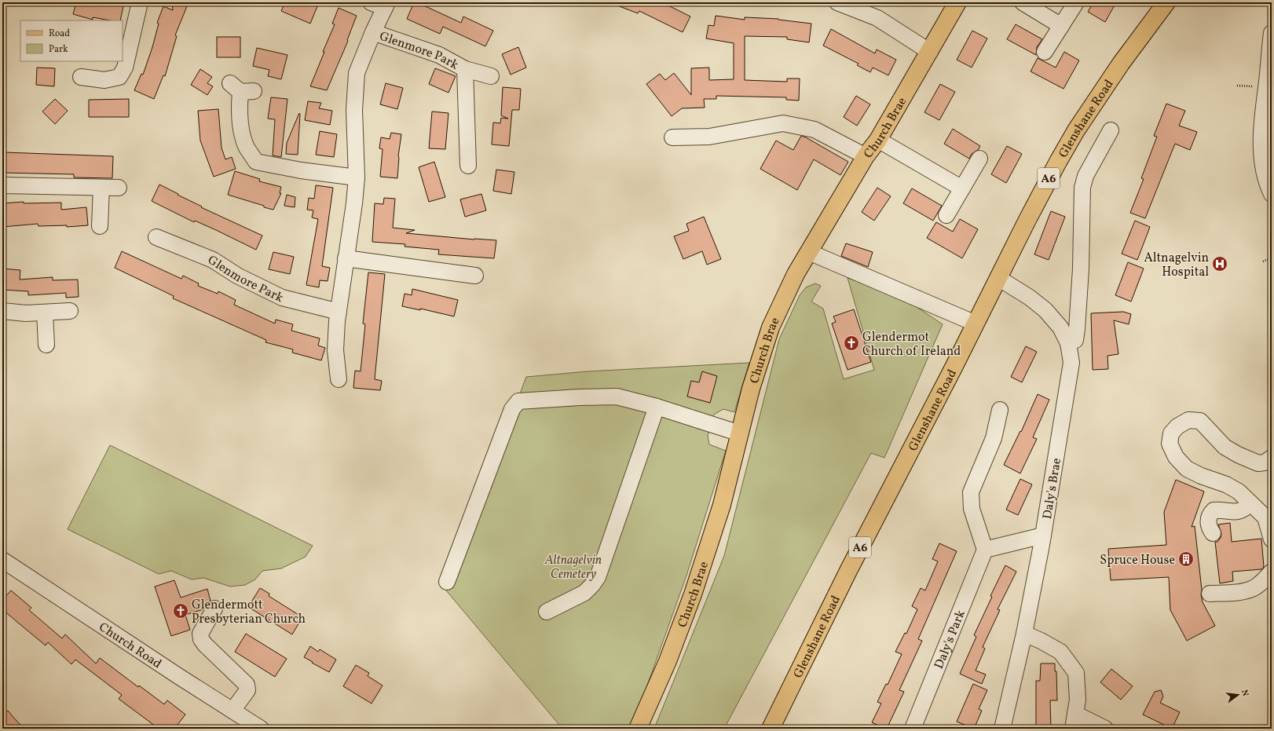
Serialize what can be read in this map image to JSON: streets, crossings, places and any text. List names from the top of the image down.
{
  "streets": {
    "main road": ["Glenshane Road", "Church Brae", "A6"],
    "street": [
      "Glenmore Park",
      "Daly's Brae",
      "Daly's Park",
      "Church Road"
    ]
  },
  "crossings": [
    ["Glenshane Road", "Daly's Brae"]
  ],
  "parks": ["Altnagelvin Cemetery"],
  "places": {
    "hospital": ["Altnagelvin Hospital"],
    "church": ["Glendermot Church of Ireland", "Glendermott Presbyterian Church"],
    "building": ["Spruce House"]
  },
  "legend": ["Road", "Park"],
  "north": "right"
}
